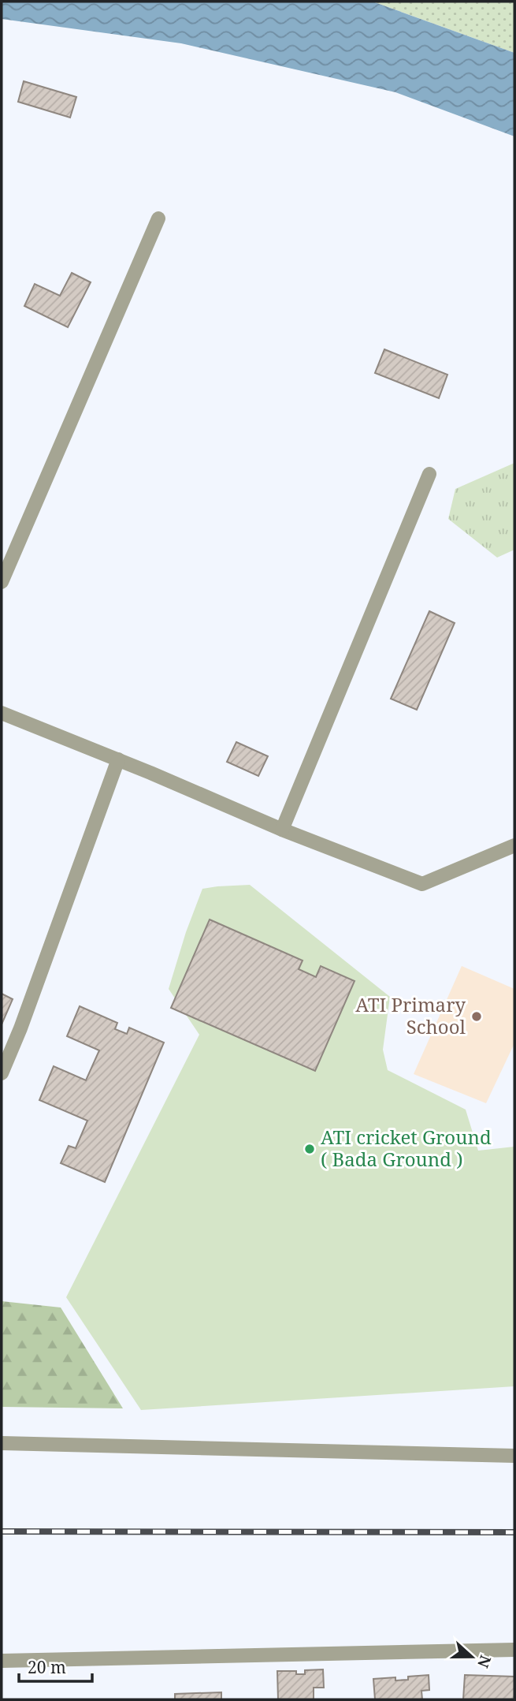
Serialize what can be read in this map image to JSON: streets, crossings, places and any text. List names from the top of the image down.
{
  "places": ["ATI Primary School", "ATI cricket Ground ( Bada Ground )"],
  "scale_bar": "20 m",
  "north": "right"
}
